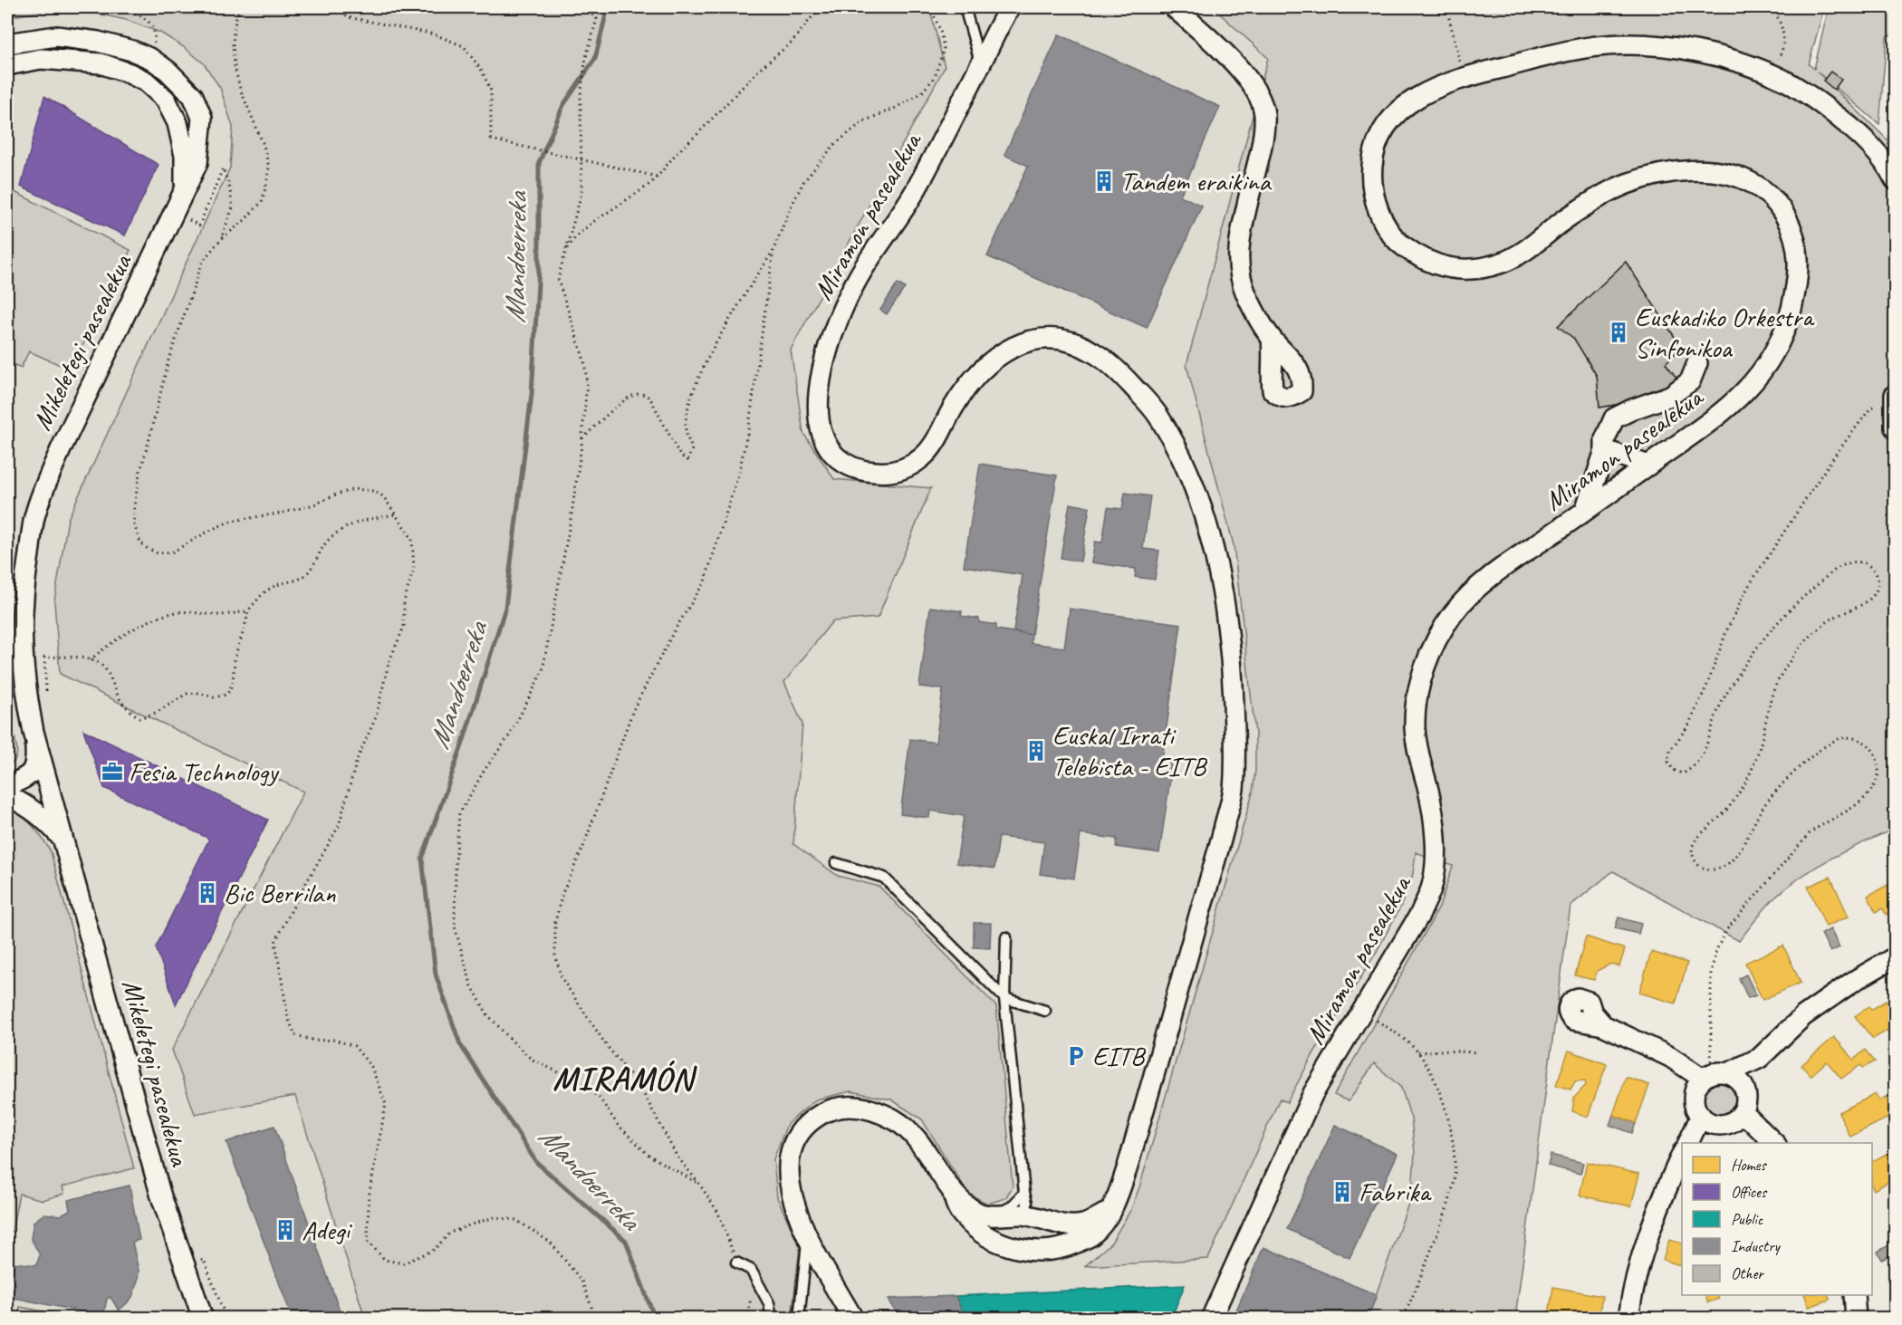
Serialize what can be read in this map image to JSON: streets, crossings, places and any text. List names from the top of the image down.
{
  "streets": {
    "street": ["Miramon pasealekua", "Mikeletegi pasealekua"]
  },
  "districts": ["MIRAMÓN"],
  "water": ["Mandoerreka"],
  "places": {
    "building": [
      "Tandem eraikina",
      "Euskadiko Orkestra Sinfonikoa",
      "Euskal Irrati Telebista - EITB",
      "Bic Berrilan",
      "Fabrika",
      "Adegi"
    ],
    "office": ["Fesia Technology"],
    "parking": ["EITB"]
  },
  "legend": [
    "Homes",
    "Offices",
    "Public",
    "Industry",
    "Other"
  ]
}
